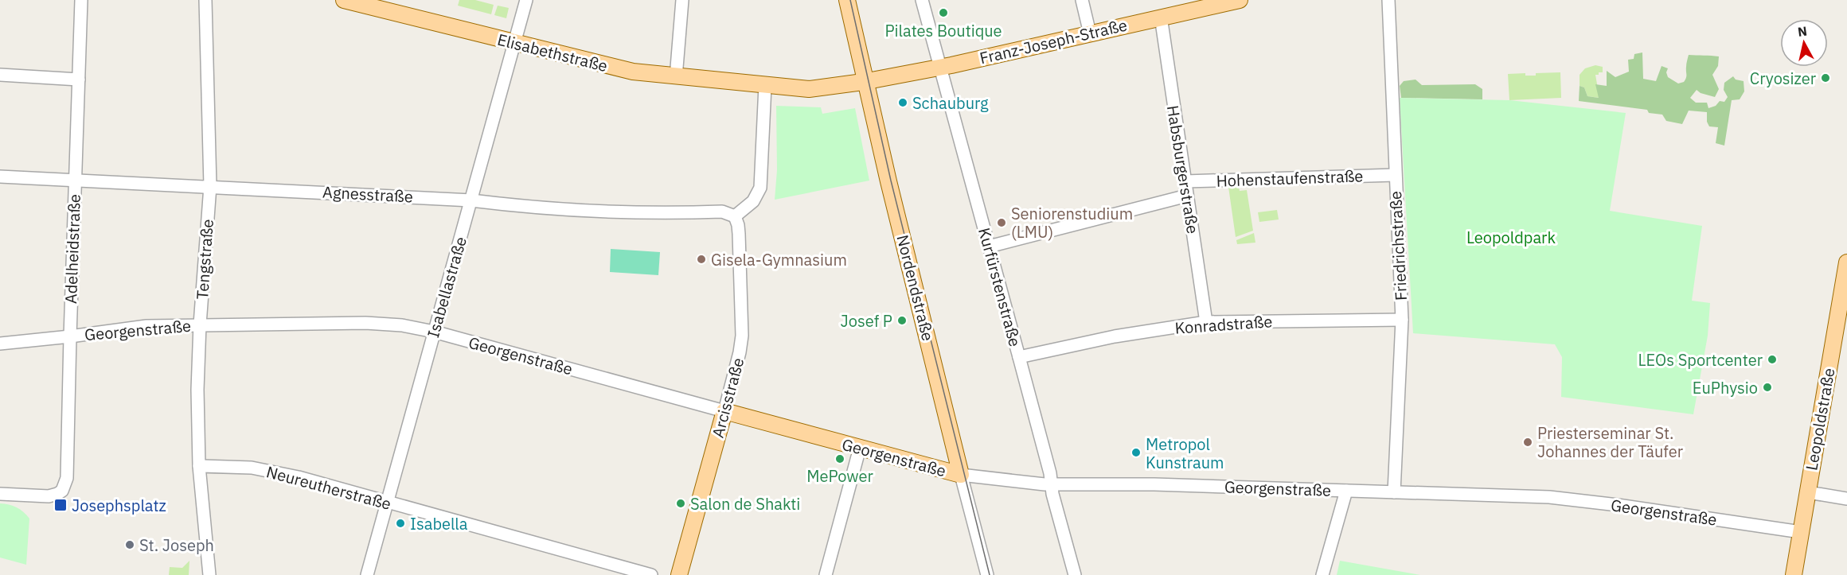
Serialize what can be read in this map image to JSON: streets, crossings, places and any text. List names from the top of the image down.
{
  "streets": {
    "main road": [
      "Franz-Joseph-Straße",
      "Elisabethstraße",
      "Nordendstraße",
      "Georgenstraße",
      "Arcisstraße",
      "Leopoldstraße"
    ],
    "street": [
      "Habsburgerstraße",
      "Hohenstaufenstraße",
      "Agnesstraße",
      "Friedrichstraße",
      "Adelheidstraße",
      "Tengstraße",
      "Isabellastraße",
      "Kurfürstenstraße",
      "Konradstraße",
      "Neureutherstraße"
    ]
  },
  "crossings": [
    ["Franz-Joseph-Straße", "Elisabethstraße"],
    ["Franz-Joseph-Straße", "Habsburgerstraße"],
    ["Franz-Joseph-Straße", "Kurfürstenstraße"],
    ["Franz-Joseph-Straße", "Nordendstraße"],
    ["Elisabethstraße", "Isabellastraße"],
    ["Habsburgerstraße", "Hohenstaufenstraße"],
    ["Habsburgerstraße", "Konradstraße"],
    ["Hohenstaufenstraße", "Friedrichstraße"],
    ["Agnesstraße", "Adelheidstraße"],
    ["Agnesstraße", "Tengstraße"],
    ["Agnesstraße", "Isabellastraße"],
    ["Agnesstraße", "Arcisstraße"],
    ["Friedrichstraße", "Konradstraße"],
    ["Friedrichstraße", "Georgenstraße"],
    ["Adelheidstraße", "Georgenstraße"],
    ["Tengstraße", "Georgenstraße"],
    ["Tengstraße", "Neureutherstraße"],
    ["Isabellastraße", "Georgenstraße"],
    ["Isabellastraße", "Neureutherstraße"],
    ["Kurfürstenstraße", "Konradstraße"],
    ["Kurfürstenstraße", "Georgenstraße"],
    ["Nordendstraße", "Georgenstraße"],
    ["Georgenstraße", "Arcisstraße"],
    ["Georgenstraße", "Leopoldstraße"]
  ],
  "parks": ["Leopoldpark"],
  "places": {
    "other": [
      "Pilates Boutique",
      "Cryosizer",
      "Schauburg",
      "Seniorenstudium (LMU)",
      "Gisela-Gymnasium",
      "Josef P",
      "LEOs Sportcenter",
      "EuPhysio",
      "Priesterseminar St. Johannes der Täufer",
      "Metropol Kunstraum",
      "MePower",
      "Salon de Shakti",
      "Isabella",
      "St. Joseph"
    ],
    "transit": ["Josephsplatz"]
  },
  "north": "top"
}
